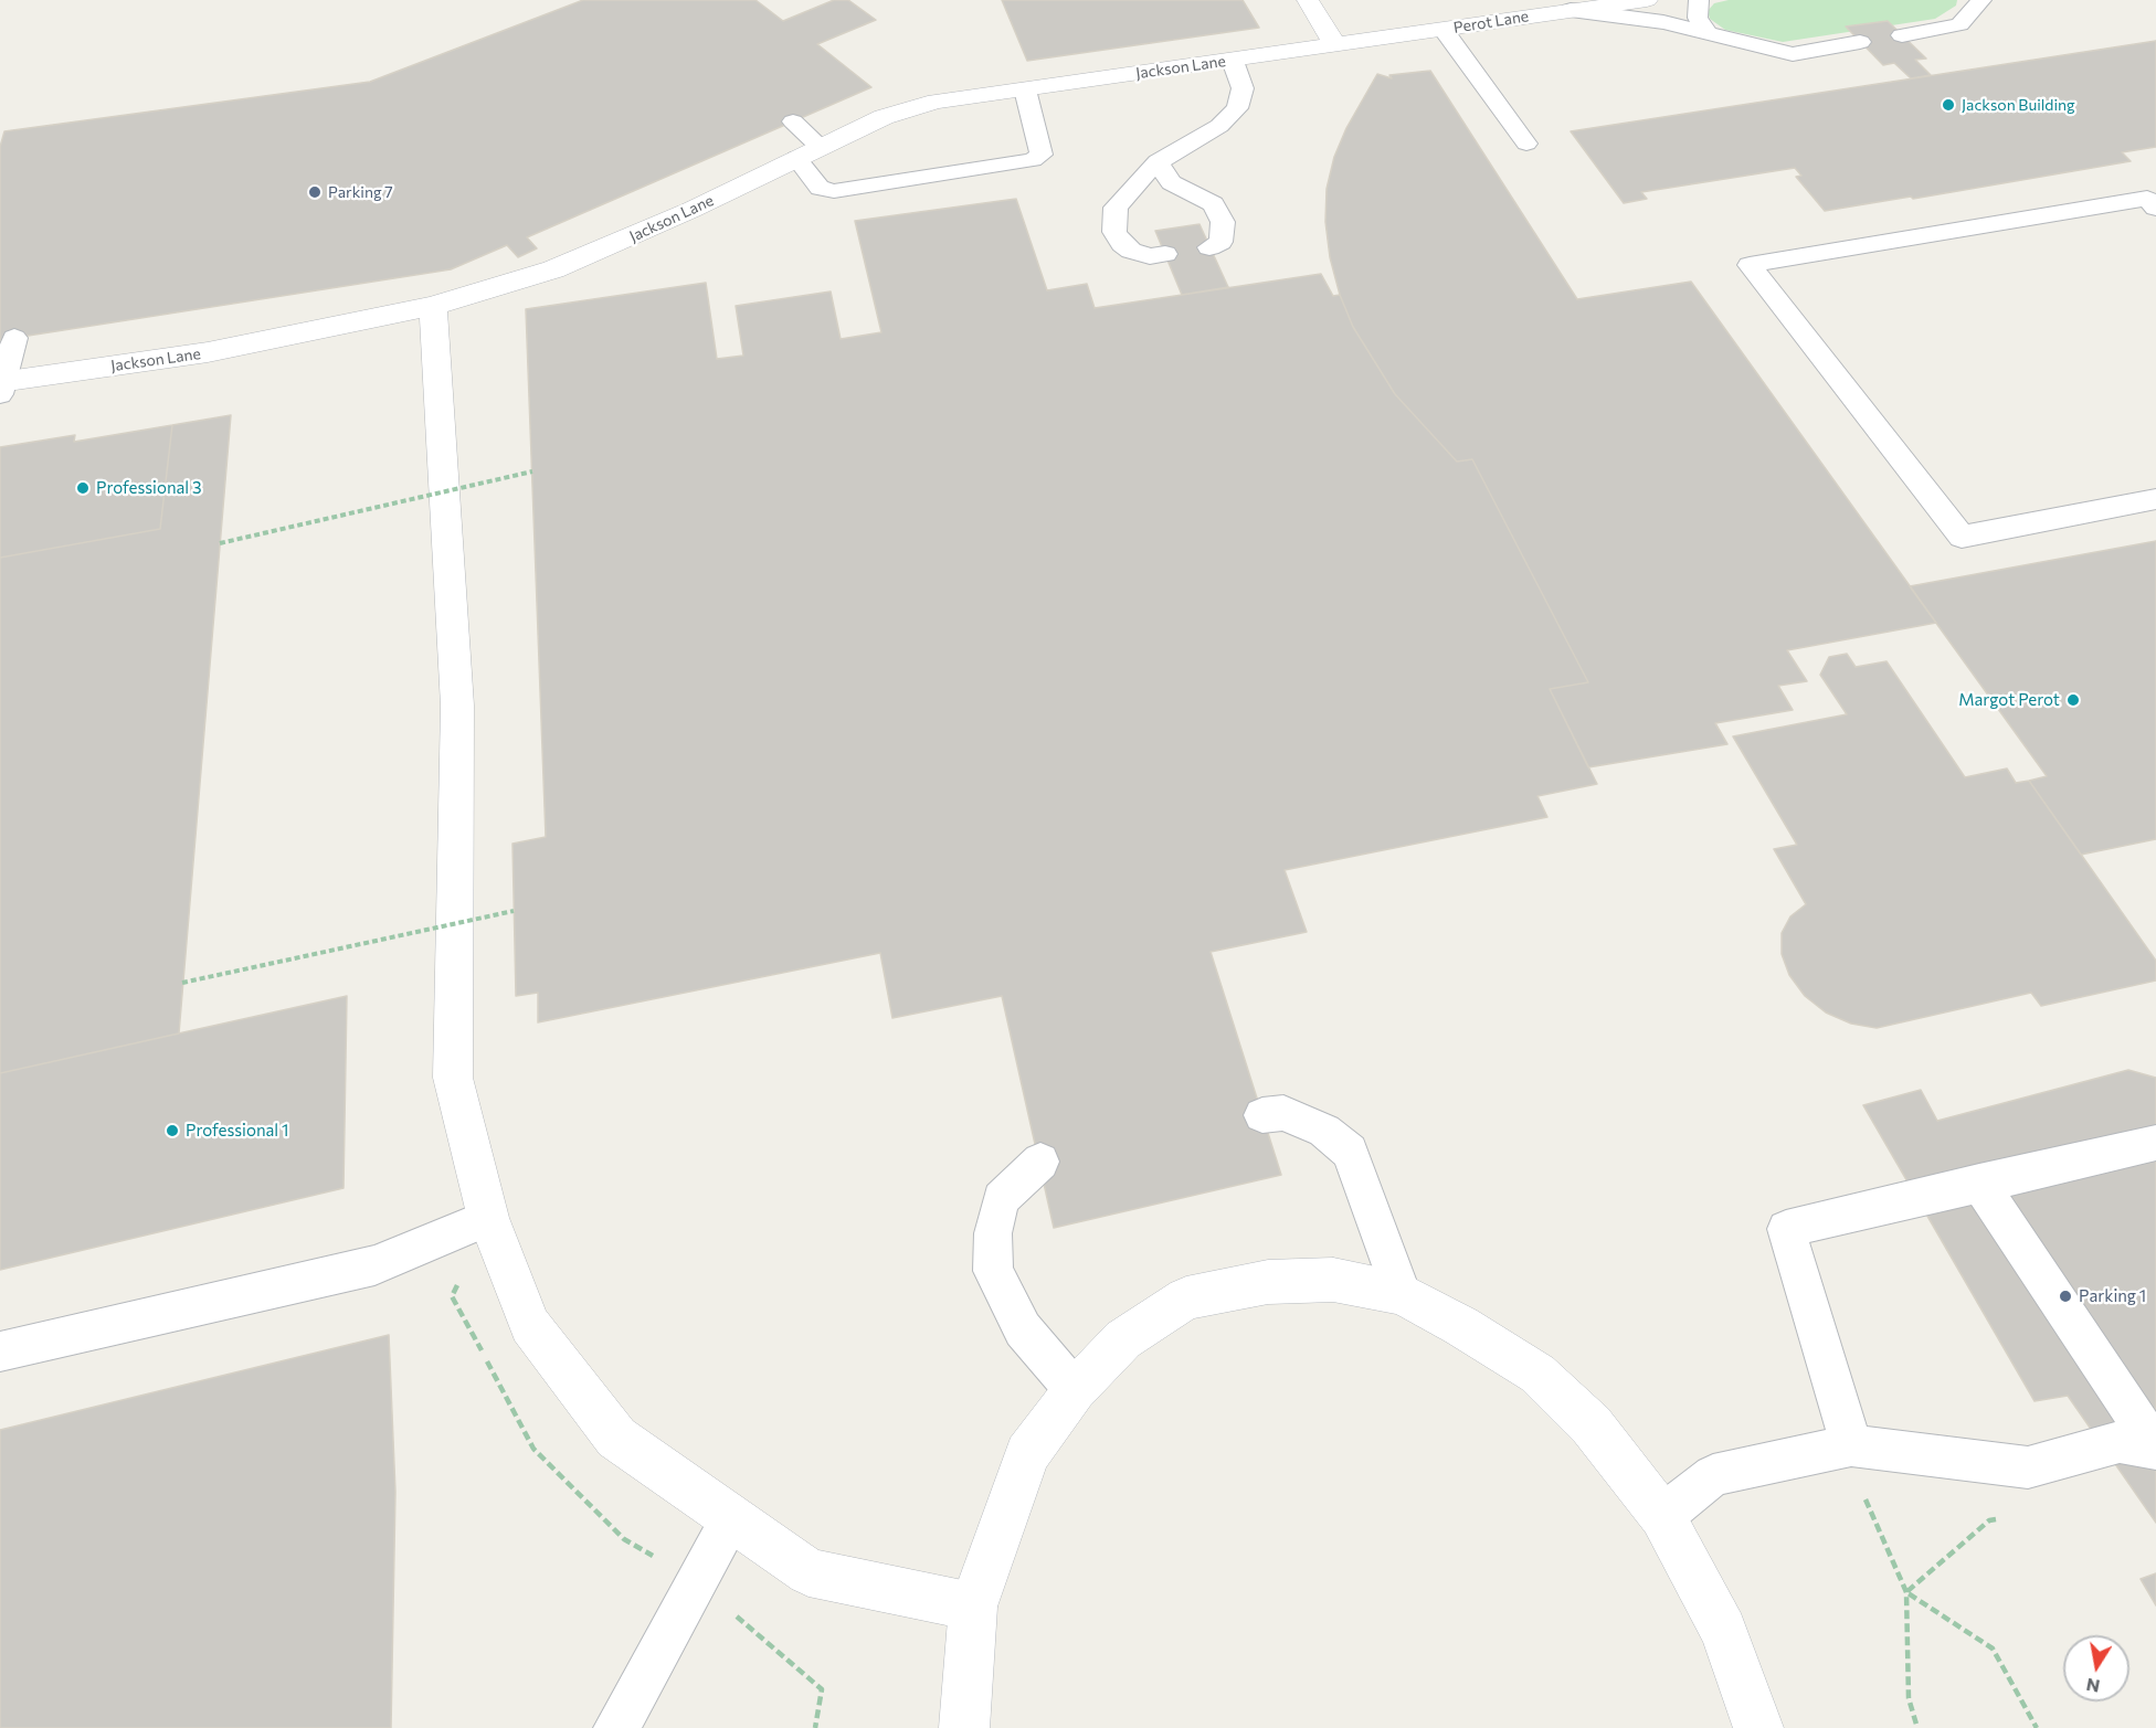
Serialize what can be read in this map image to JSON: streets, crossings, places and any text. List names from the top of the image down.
{
  "streets": {
    "street": ["Perot Lane", "Jackson Lane"]
  },
  "crossings": [
    ["Perot Lane", "Jackson Lane"]
  ],
  "places": [
    "Jackson Building",
    "Parking 7",
    "Professional 3",
    "Margot Perot",
    "Professional 1",
    "Parking 1"
  ],
  "north": "bottom"
}
